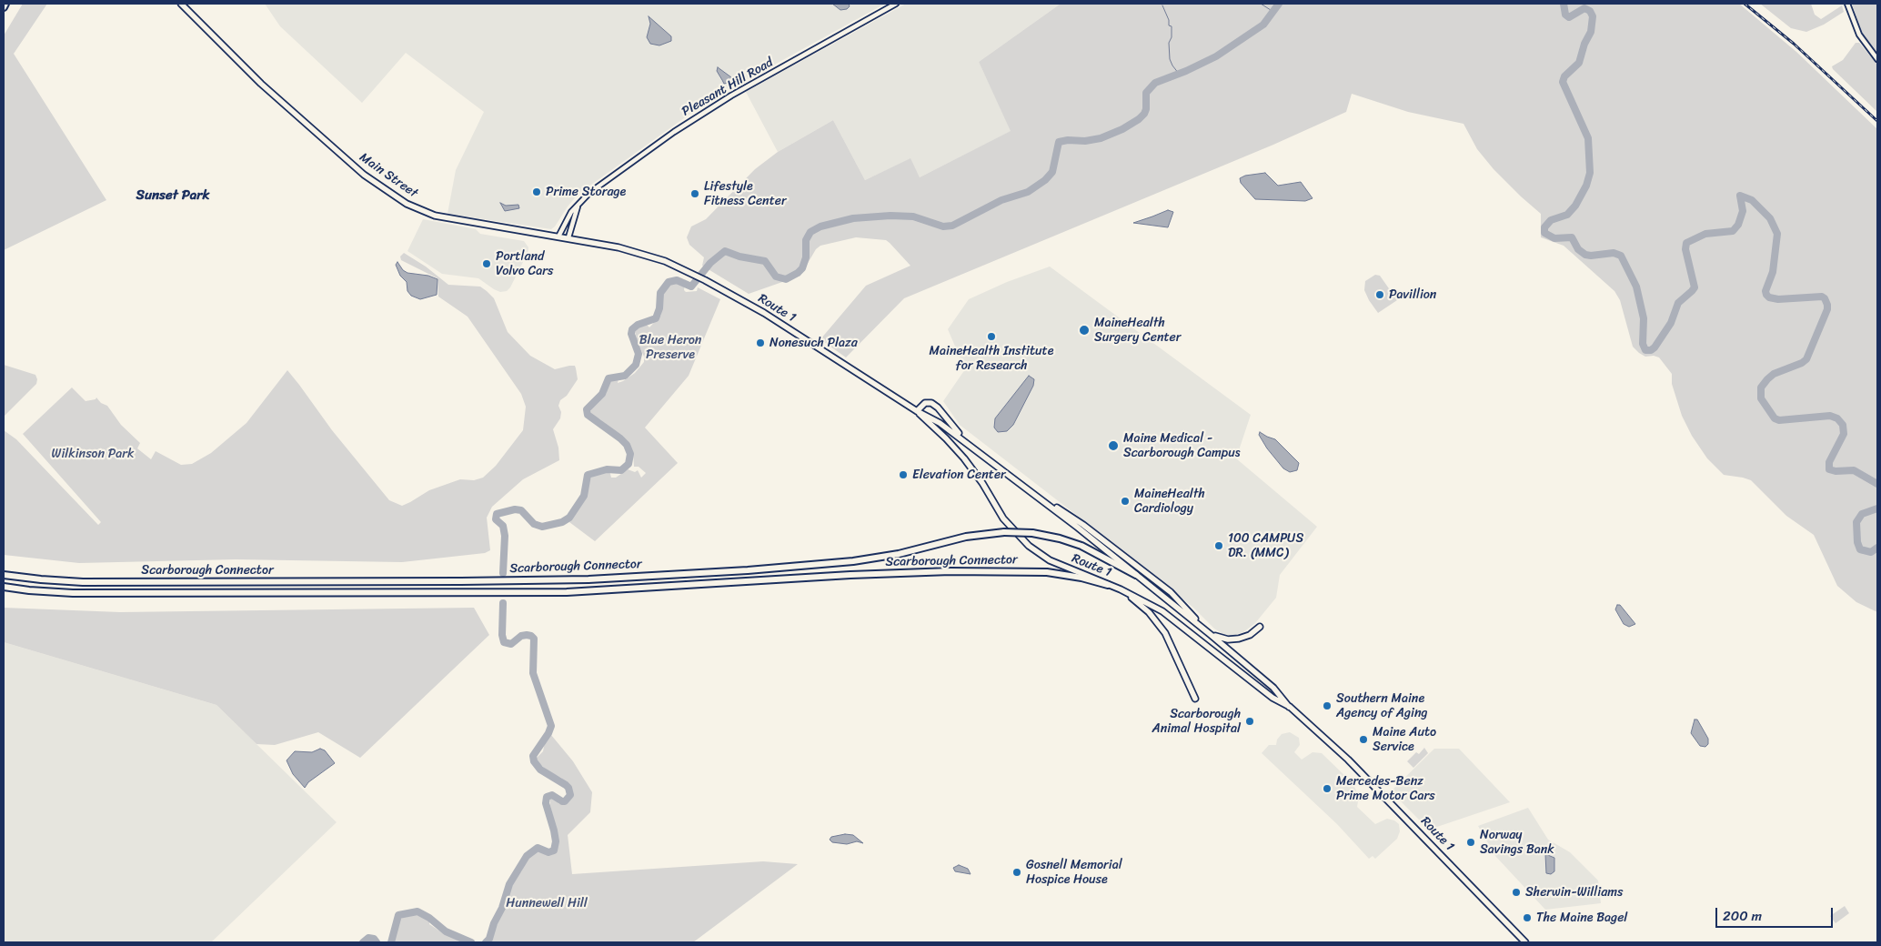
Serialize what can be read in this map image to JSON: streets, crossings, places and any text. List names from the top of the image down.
{
  "streets": {
    "highway": ["Scarborough Connector"],
    "main road": ["Main Street", "Route 1"],
    "street": ["Pleasant Hill Road"]
  },
  "crossings": [
    ["Pleasant Hill Road", "Main Street"],
    ["Main Street", "Route 1"],
    ["Route 1", "Scarborough Connector"]
  ],
  "districts": ["Sunset Park"],
  "parks": ["Blue Heron Preserve", "Wilkinson Park", "Hunnewell Hill"],
  "places": [
    "Prime Storage",
    "Lifestyle Fitness Center",
    "Portland Volvo Cars",
    "Pavillion",
    "MaineHealth Surgery Center",
    "MaineHealth Institute for Research",
    "Nonesuch Plaza",
    "Maine Medical - Scarborough Campus",
    "Elevation Center",
    "MaineHealth Cardiology",
    "100 CAMPUS DR. (MMC)",
    "Southern Maine Agency of Aging",
    "Scarborough Animal Hospital",
    "Maine Auto Service",
    "Mercedes-Benz Prime Motor Cars",
    "Norway Savings Bank",
    "Gosnell Memorial Hospice House",
    "Sherwin-Williams",
    "The Maine Bagel"
  ],
  "scale_bar": "200 m"
}
